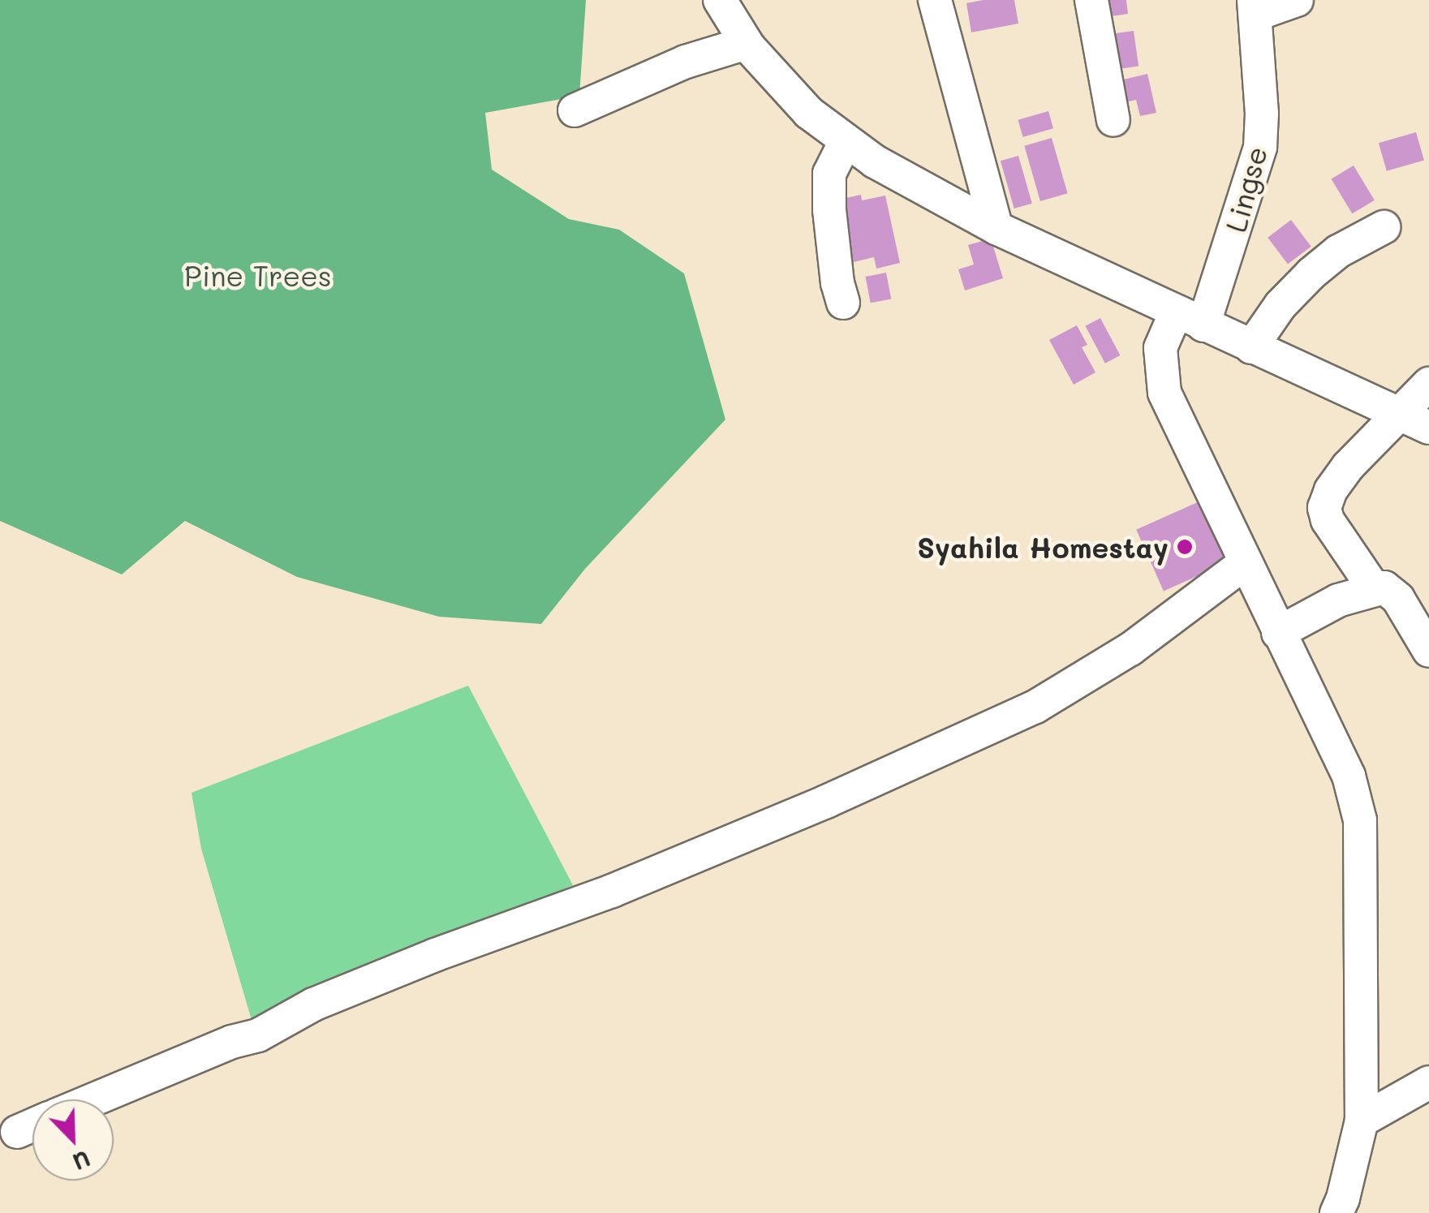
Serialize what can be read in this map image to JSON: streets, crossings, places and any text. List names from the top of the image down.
{
  "streets": {
    "street": ["Lingse"]
  },
  "parks": ["Pine Trees"],
  "places": ["Syahila Homestay"],
  "north": "bottom right"
}
